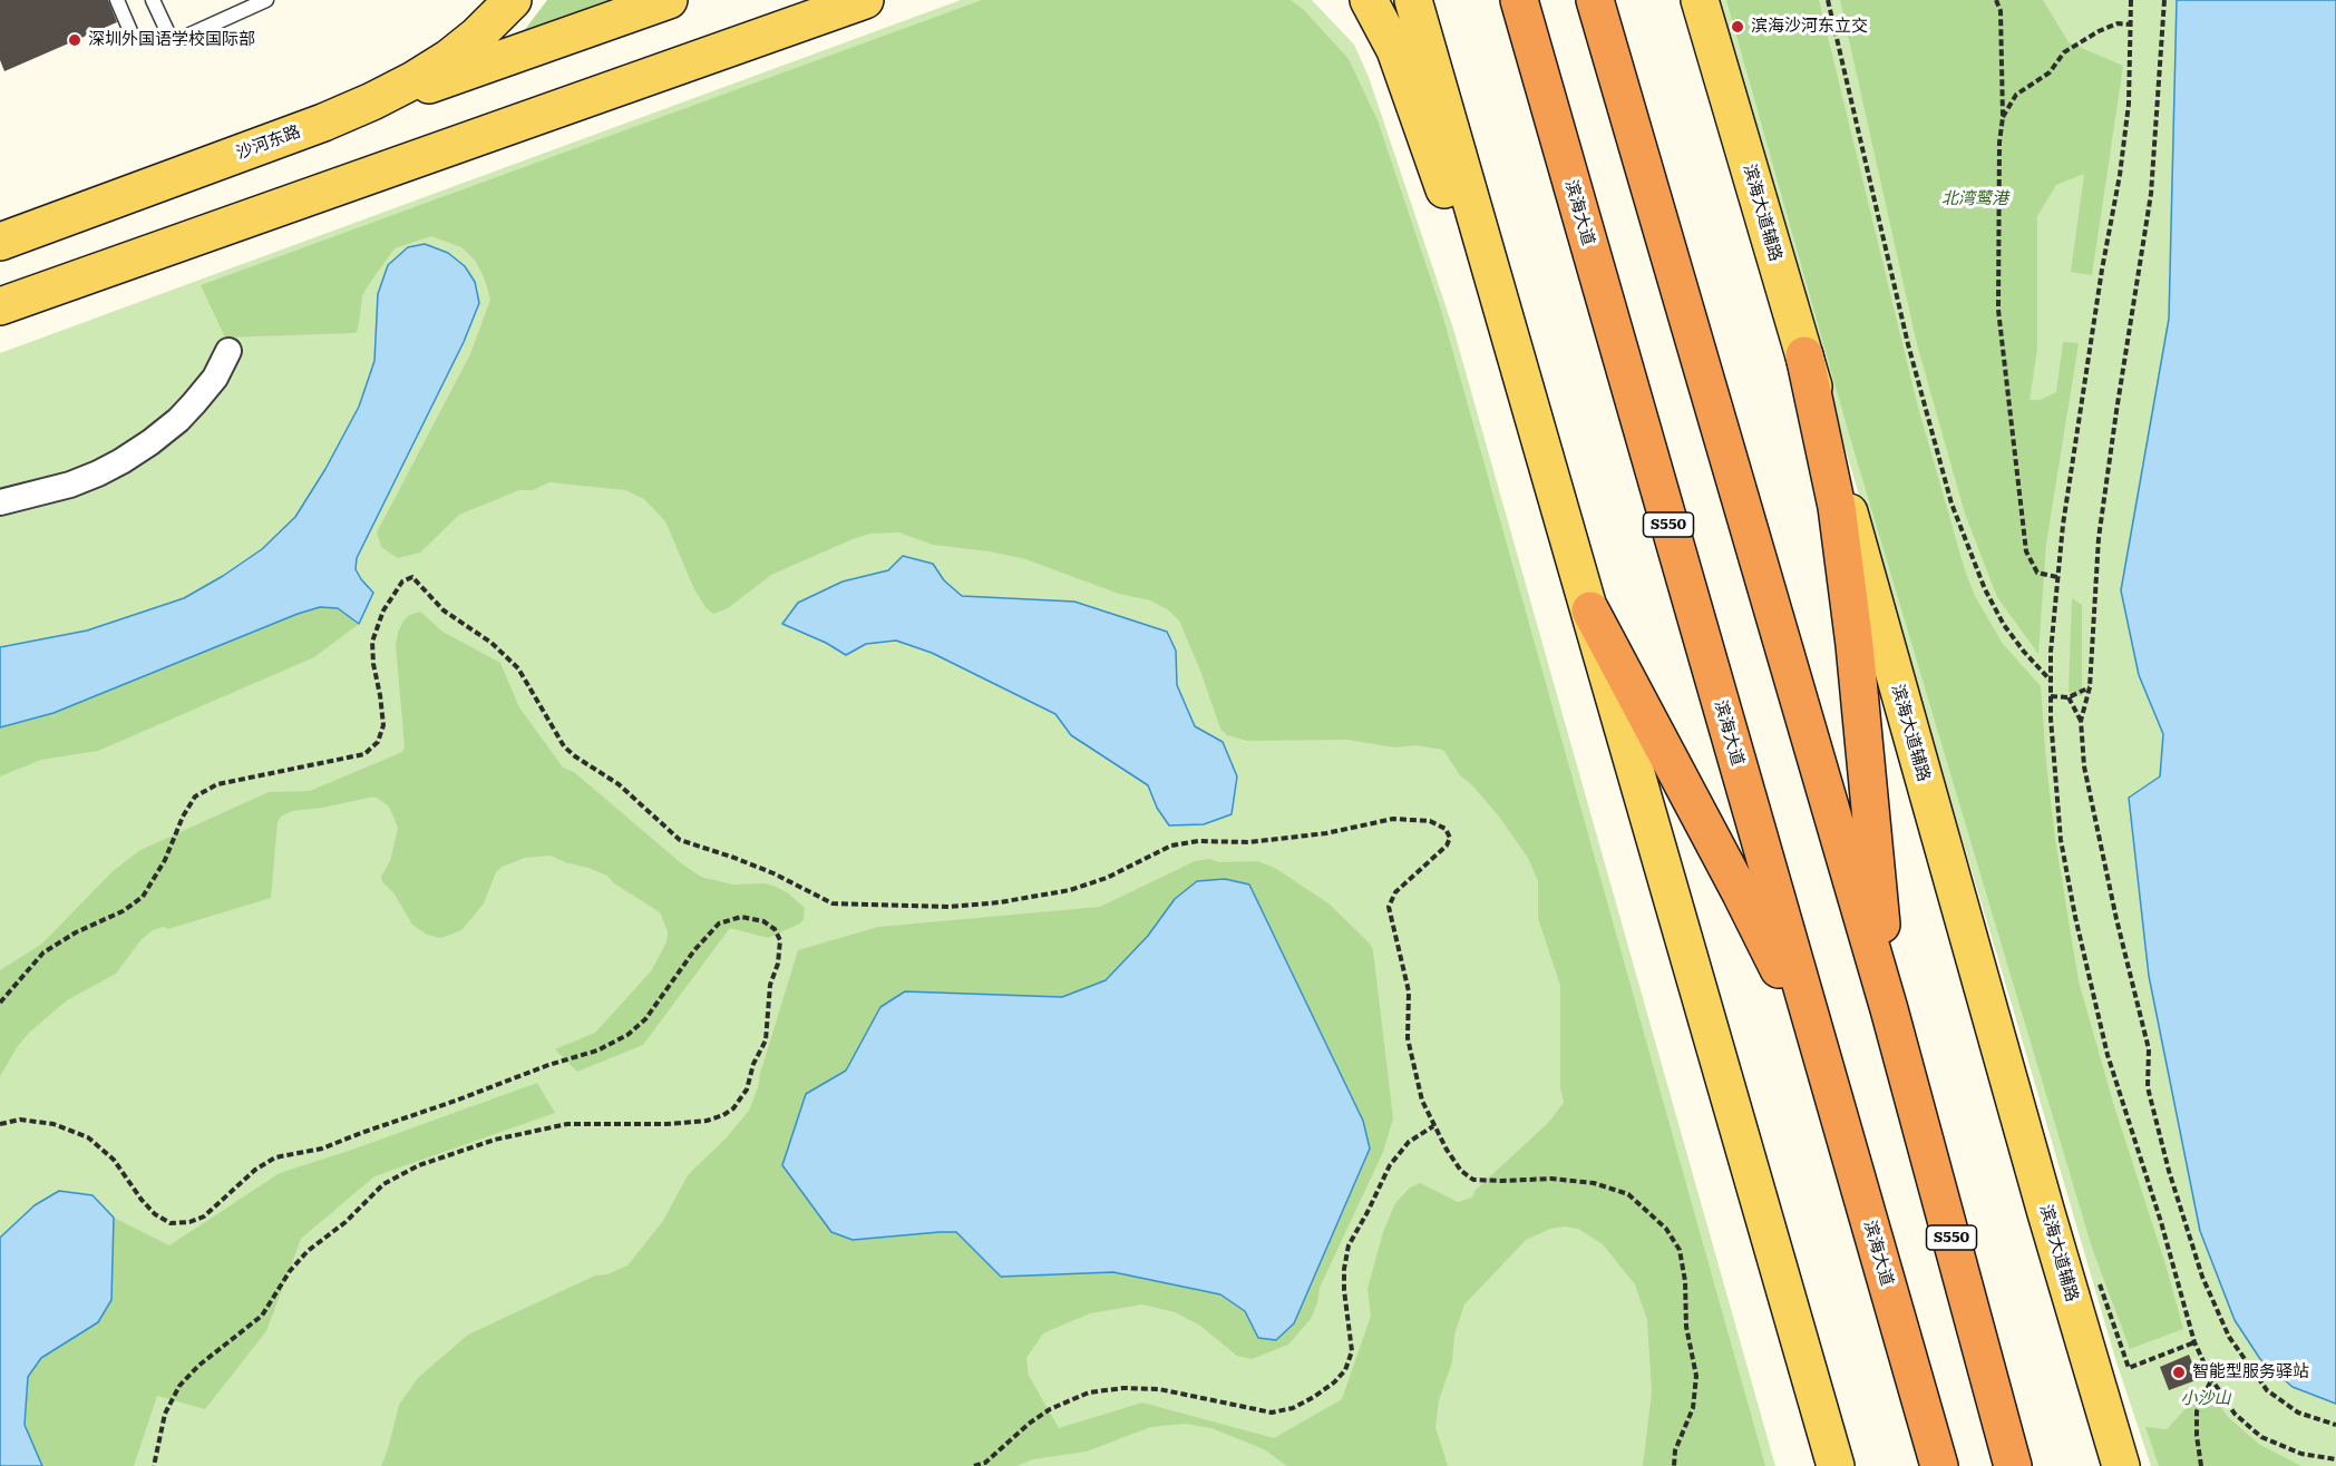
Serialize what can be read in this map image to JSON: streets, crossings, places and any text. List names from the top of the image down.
{
  "streets": {
    "highway": ["滨海大道", "S550"],
    "main road": ["沙河东路", "滨海大道辅路"]
  },
  "parks": ["北湾鹭港", "小沙山"],
  "places": ["滨海沙河东立交", "深圳外国语学校国际部", "智能型服务驿站"]
}
